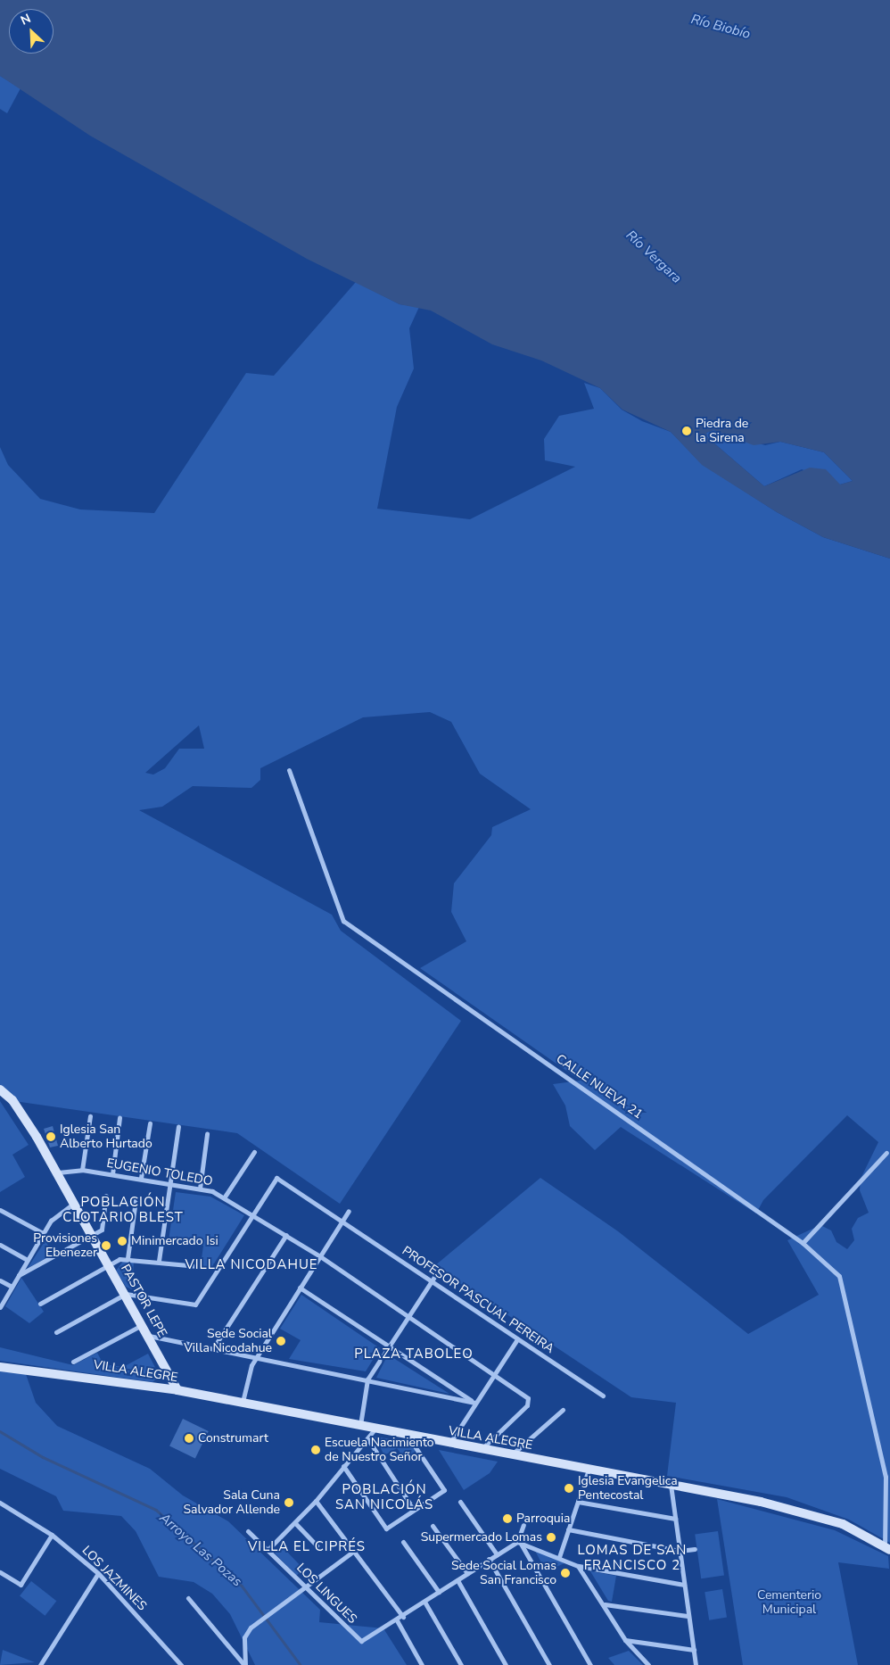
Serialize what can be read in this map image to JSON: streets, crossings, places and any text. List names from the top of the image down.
{
  "streets": {
    "main road": ["PASTOR LEPE", "VILLA ALEGRE"],
    "street": [
      "CALLE NUEVA 21",
      "EUGENIO TOLEDO",
      "PROFESOR PASCUAL PEREIRA",
      "LOS JAZMINES",
      "LOS LINGUES"
    ]
  },
  "crossings": [
    ["CALLE NUEVA 21", "VILLA ALEGRE"],
    ["EUGENIO TOLEDO", "PROFESOR PASCUAL PEREIRA"],
    ["EUGENIO TOLEDO", "PASTOR LEPE"],
    ["EUGENIO TOLEDO", "VILLA ALEGRE"],
    ["PASTOR LEPE", "VILLA ALEGRE"]
  ],
  "districts": [
    "POBLACIÓN CLOTARIO BLEST",
    "VILLA NICODAHUE",
    "PLAZA TABOLEO",
    "POBLACIÓN SAN NICOLÁS",
    "VILLA EL CIPRÉS",
    "LOMAS DE SAN FRANCISCO 2"
  ],
  "water": ["Río Biobío", "Río Vergara", "Arroyo Las Pozas"],
  "parks": ["Cementerio Municipal"],
  "places": [
    "Piedra de la Sirena",
    "Iglesia San Alberto Hurtado",
    "Minimercado Isi",
    "Provisiones Ebenezer",
    "Sede Social Villa Nicodahue",
    "Construmart",
    "Escuela Nacimiento de Nuestro Señor",
    "Iglesia Evangelica Pentecostal",
    "Sala Cuna Salvador Allende",
    "Parroquia",
    "Supermercado Lomas",
    "Sede Social Lomas San Francisco"
  ],
  "north": "top left"
}
